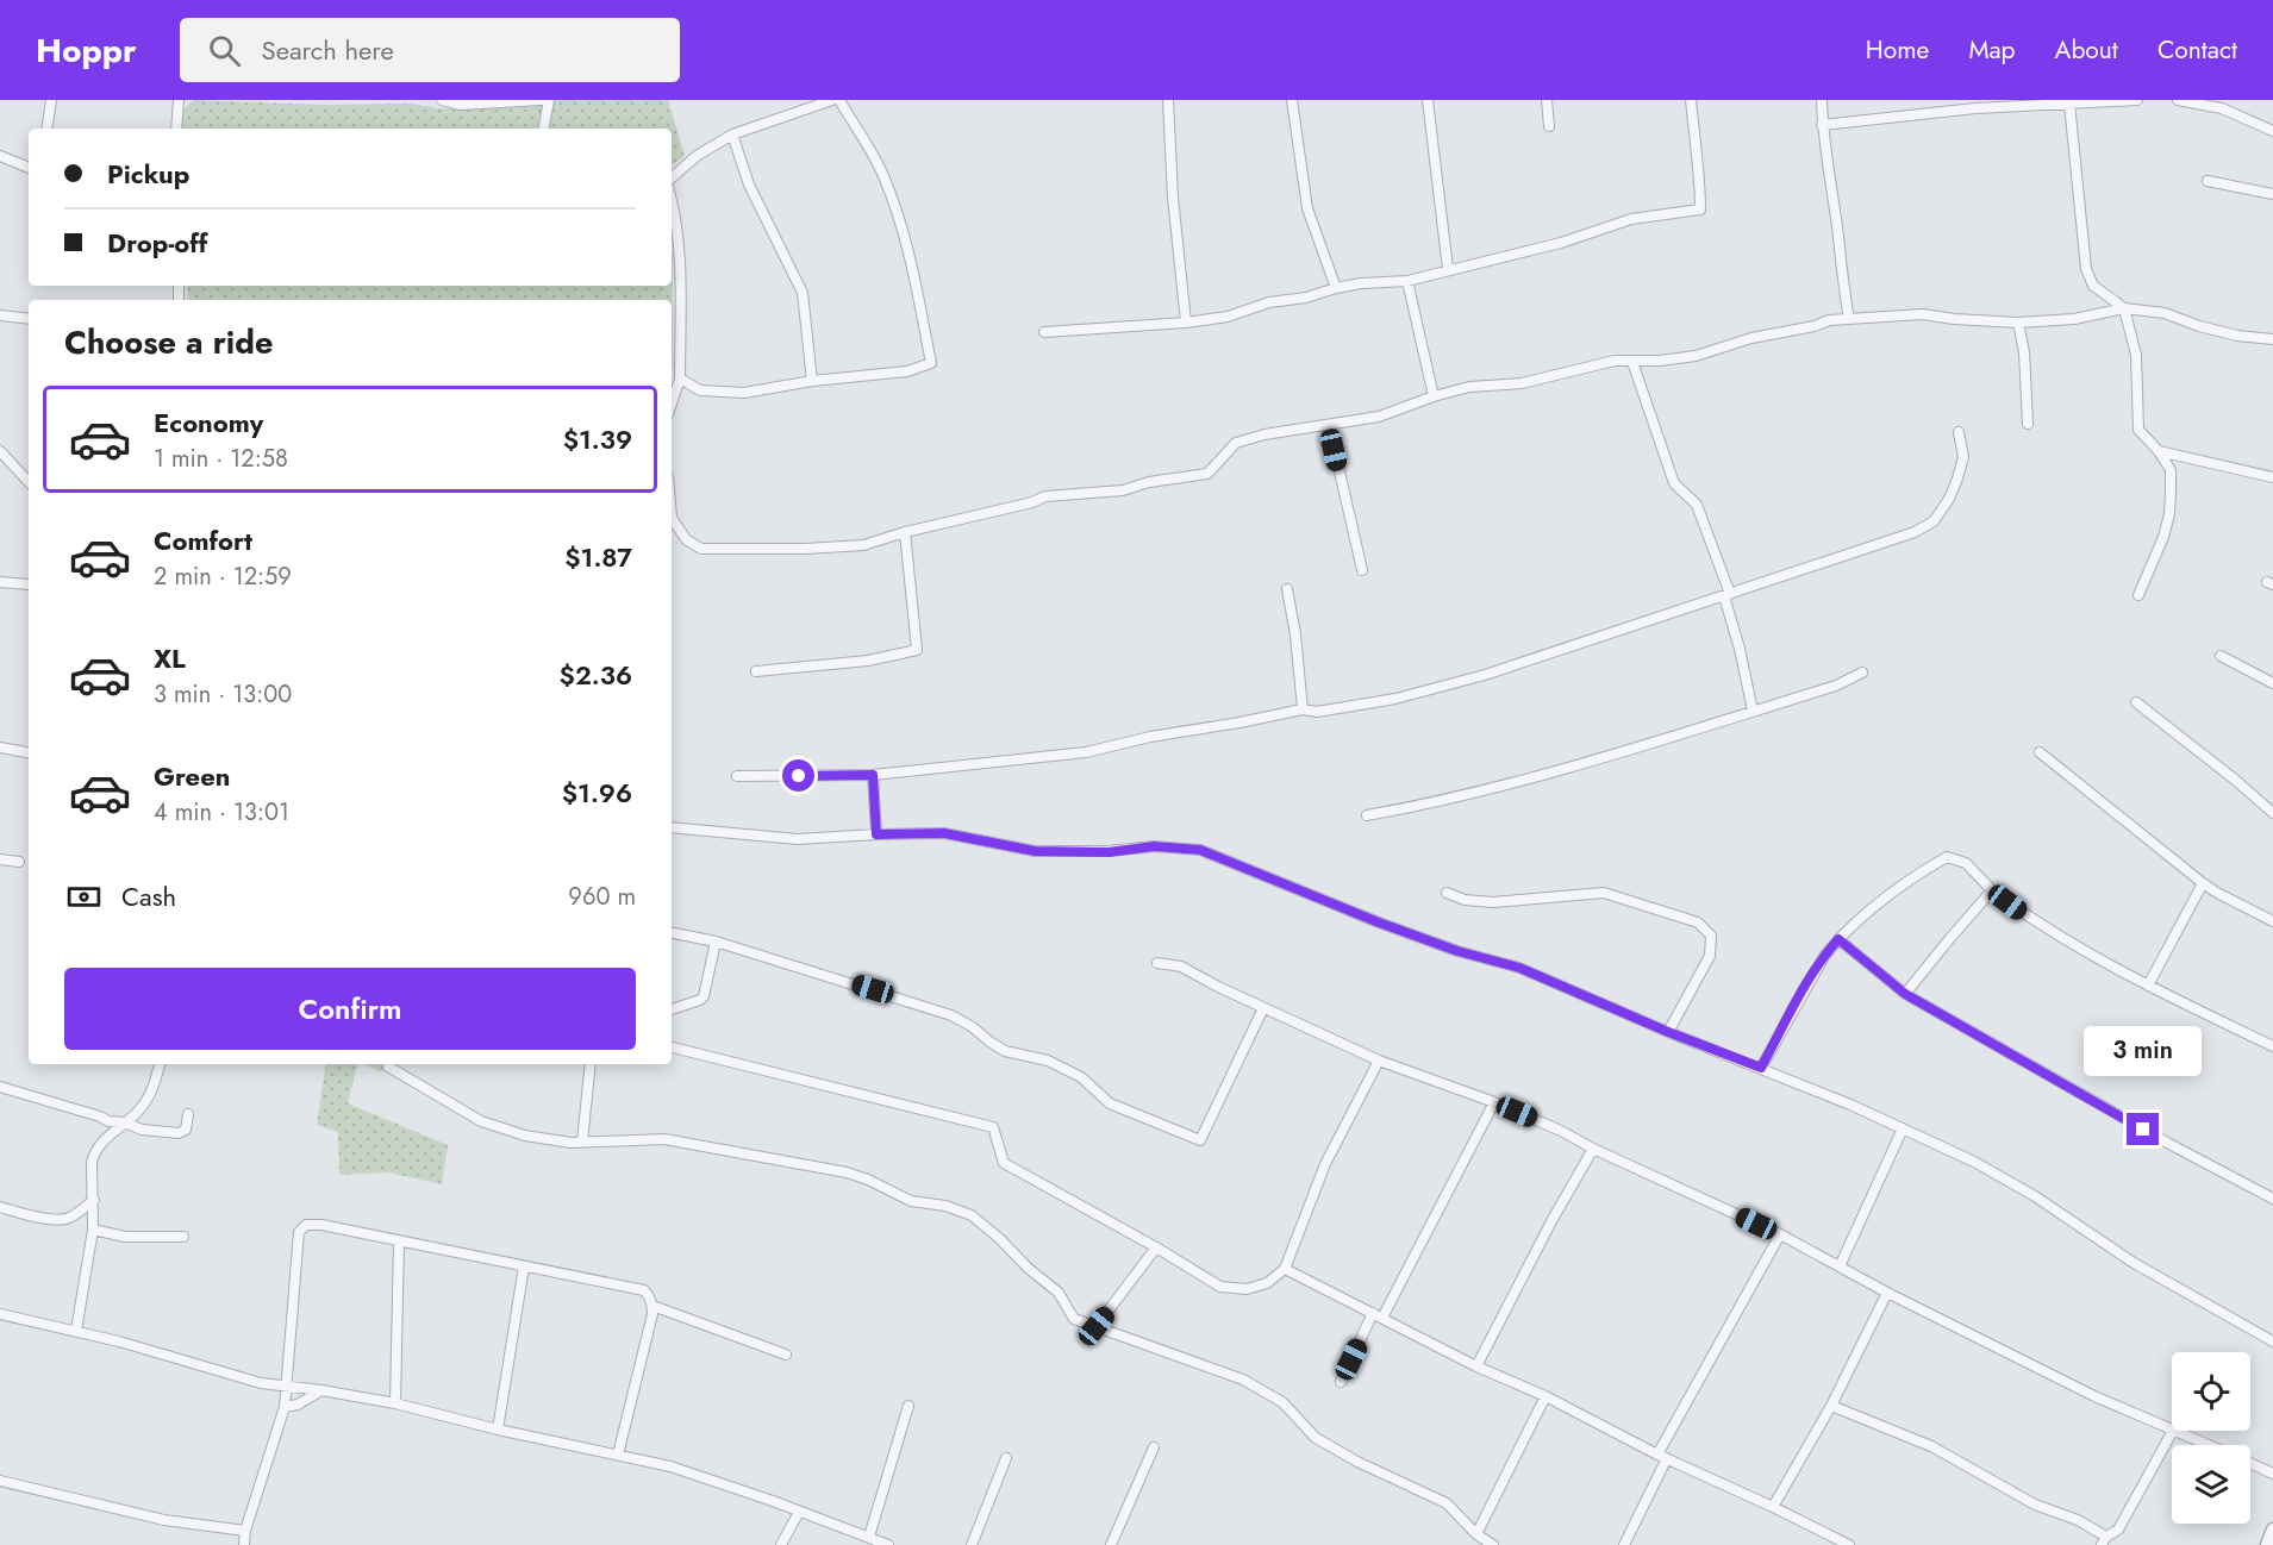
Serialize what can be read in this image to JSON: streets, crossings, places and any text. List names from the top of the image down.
{
  "page": {
    "header": "Hoppr",
    "search": "Search here",
    "nav": [
      "Home",
      "Map",
      "About",
      "Contact"
    ],
    "banner": ["Pickup", "Drop-off"],
    "heading": "Choose a ride",
    "list": [
      {
        "name": "Economy",
        "note": "1 min · 12:58",
        "value": "$1.39"
      },
      {
        "name": "Comfort",
        "note": "2 min · 12:59",
        "value": "$1.87"
      },
      {
        "name": "XL",
        "note": "3 min · 13:00",
        "value": "$2.36"
      },
      {
        "name": "Green",
        "note": "4 min · 13:01",
        "value": "$1.96"
      }
    ],
    "pay": ["Cash", "960 m"],
    "buttons": "Confirm",
    "bubble": "3 min"
  }
}
